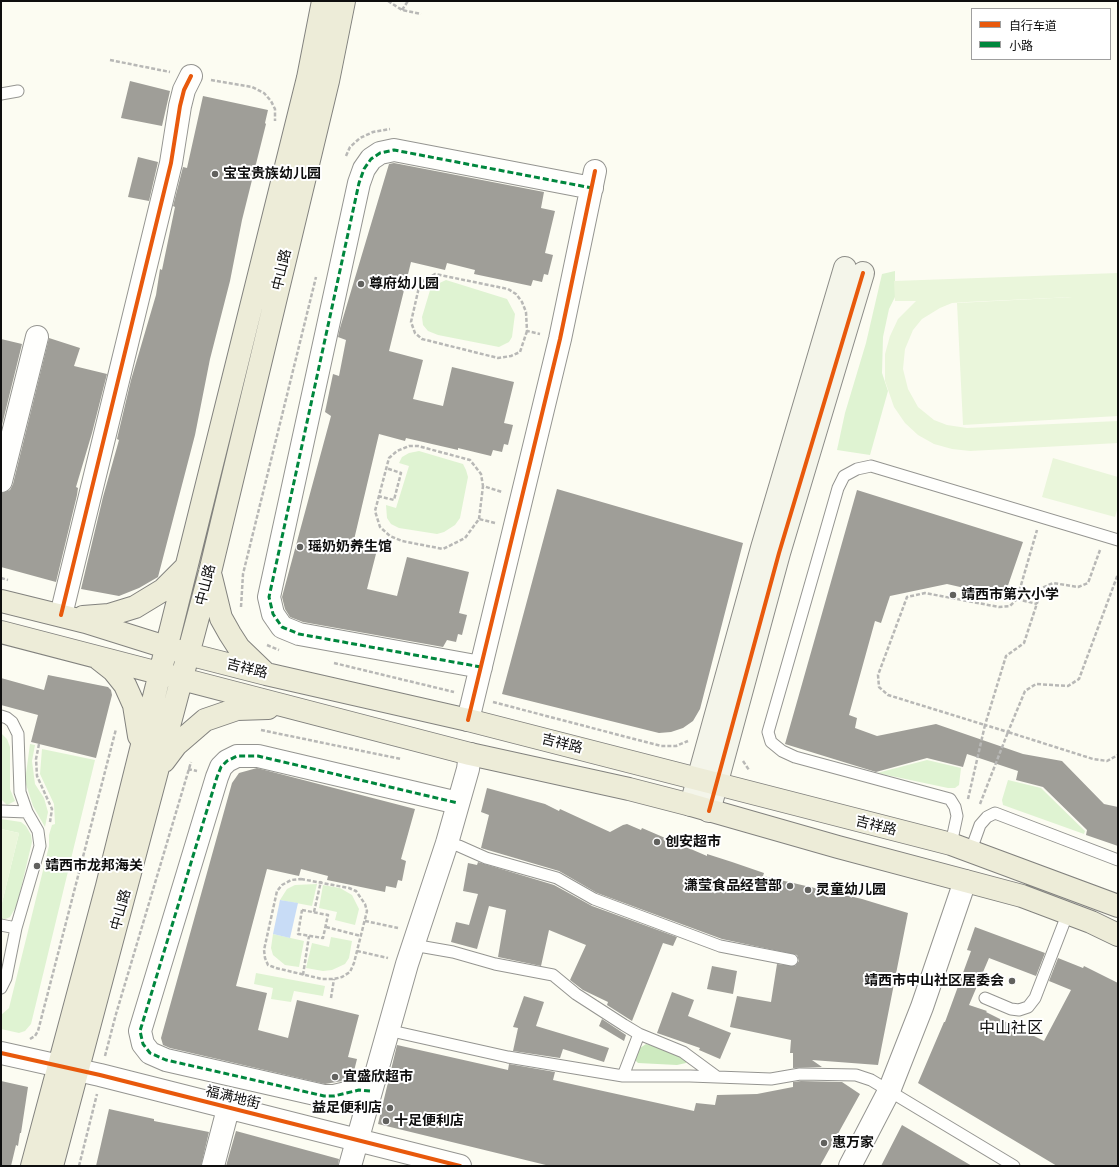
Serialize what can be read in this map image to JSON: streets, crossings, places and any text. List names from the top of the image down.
{
  "streets": {
    "main road": ["中山路", "吉祥路"],
    "street": ["福满地街"]
  },
  "crossings": [
    ["中山路", "吉祥路"],
    ["中山路", "福满地街"]
  ],
  "districts": ["中山社区"],
  "places": [
    "宝宝贵族幼儿园",
    "尊府幼儿园",
    "瑶奶奶养生馆",
    "靖西市第六小学",
    "创安超市",
    "靖西市龙邦海关",
    "潇莹食品经营部",
    "灵童幼儿园",
    "靖西市中山社区居委会",
    "宜盛欣超市",
    "益足便利店",
    "十足便利店",
    "惠万家"
  ],
  "legend": ["自行车道", "小路"]
}
